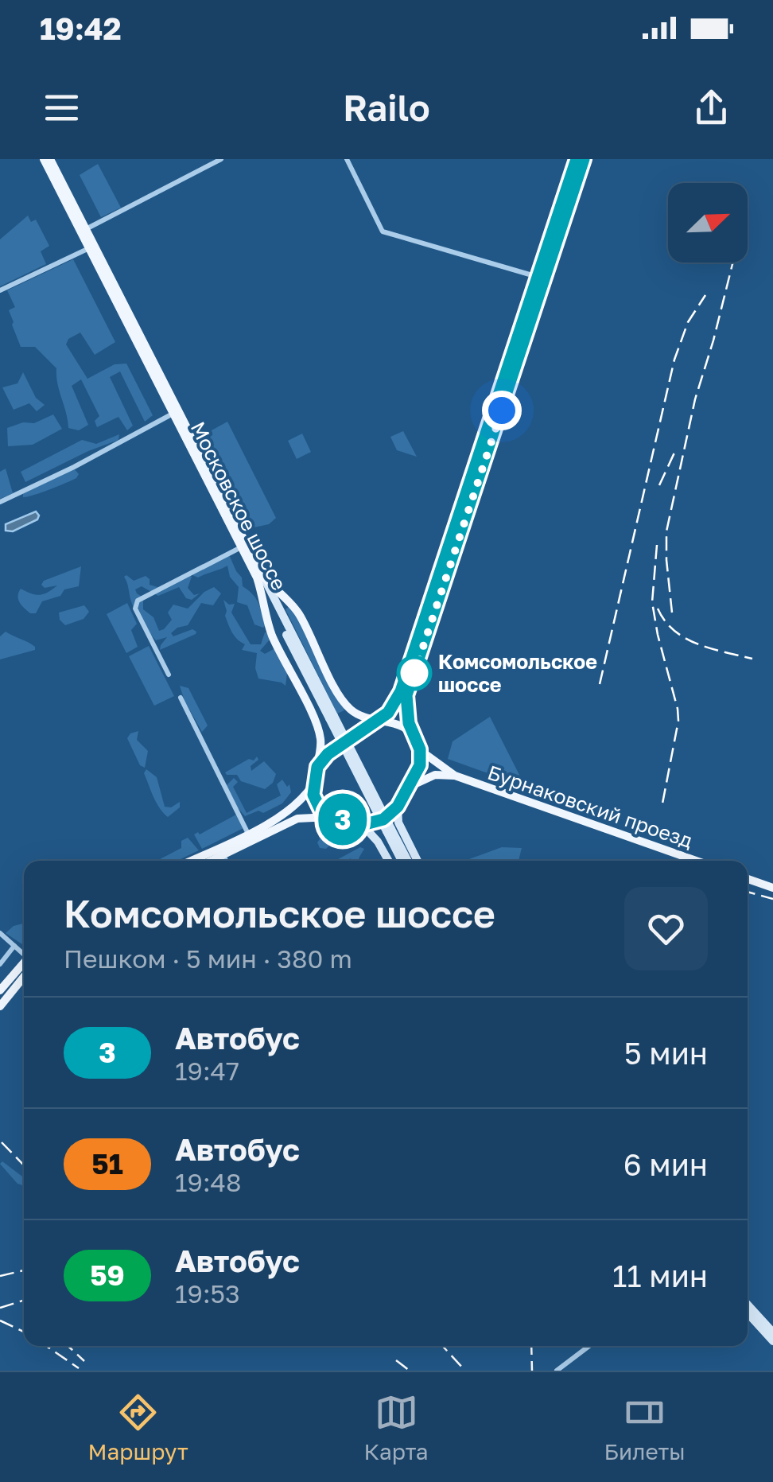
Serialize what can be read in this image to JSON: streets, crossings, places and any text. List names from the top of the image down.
{
  "streets": {
    "main road": ["Московское шоссе", "Бурнаковский проезд"]
  },
  "places": ["Комсомольское шоссе"],
  "lines": ["bus line 3"],
  "north": "top right",
  "page": {
    "status": "19:42",
    "header": "Railo",
    "on_map": "3",
    "heading": ["Комсомольское шоссе", "Пешком · 5 мин · 380 m"],
    "list": [
      {
        "mark": "3",
        "name": "Автобус",
        "note": "19:47",
        "value": "5 мин"
      },
      {
        "mark": "51",
        "name": "Автобус",
        "note": "19:48",
        "value": "6 мин"
      },
      {
        "mark": "59",
        "name": "Автобус",
        "note": "19:53",
        "value": "11 мин"
      }
    ],
    "tabs": ["Маршрут", "Карта", "Билеты"]
  }
}
